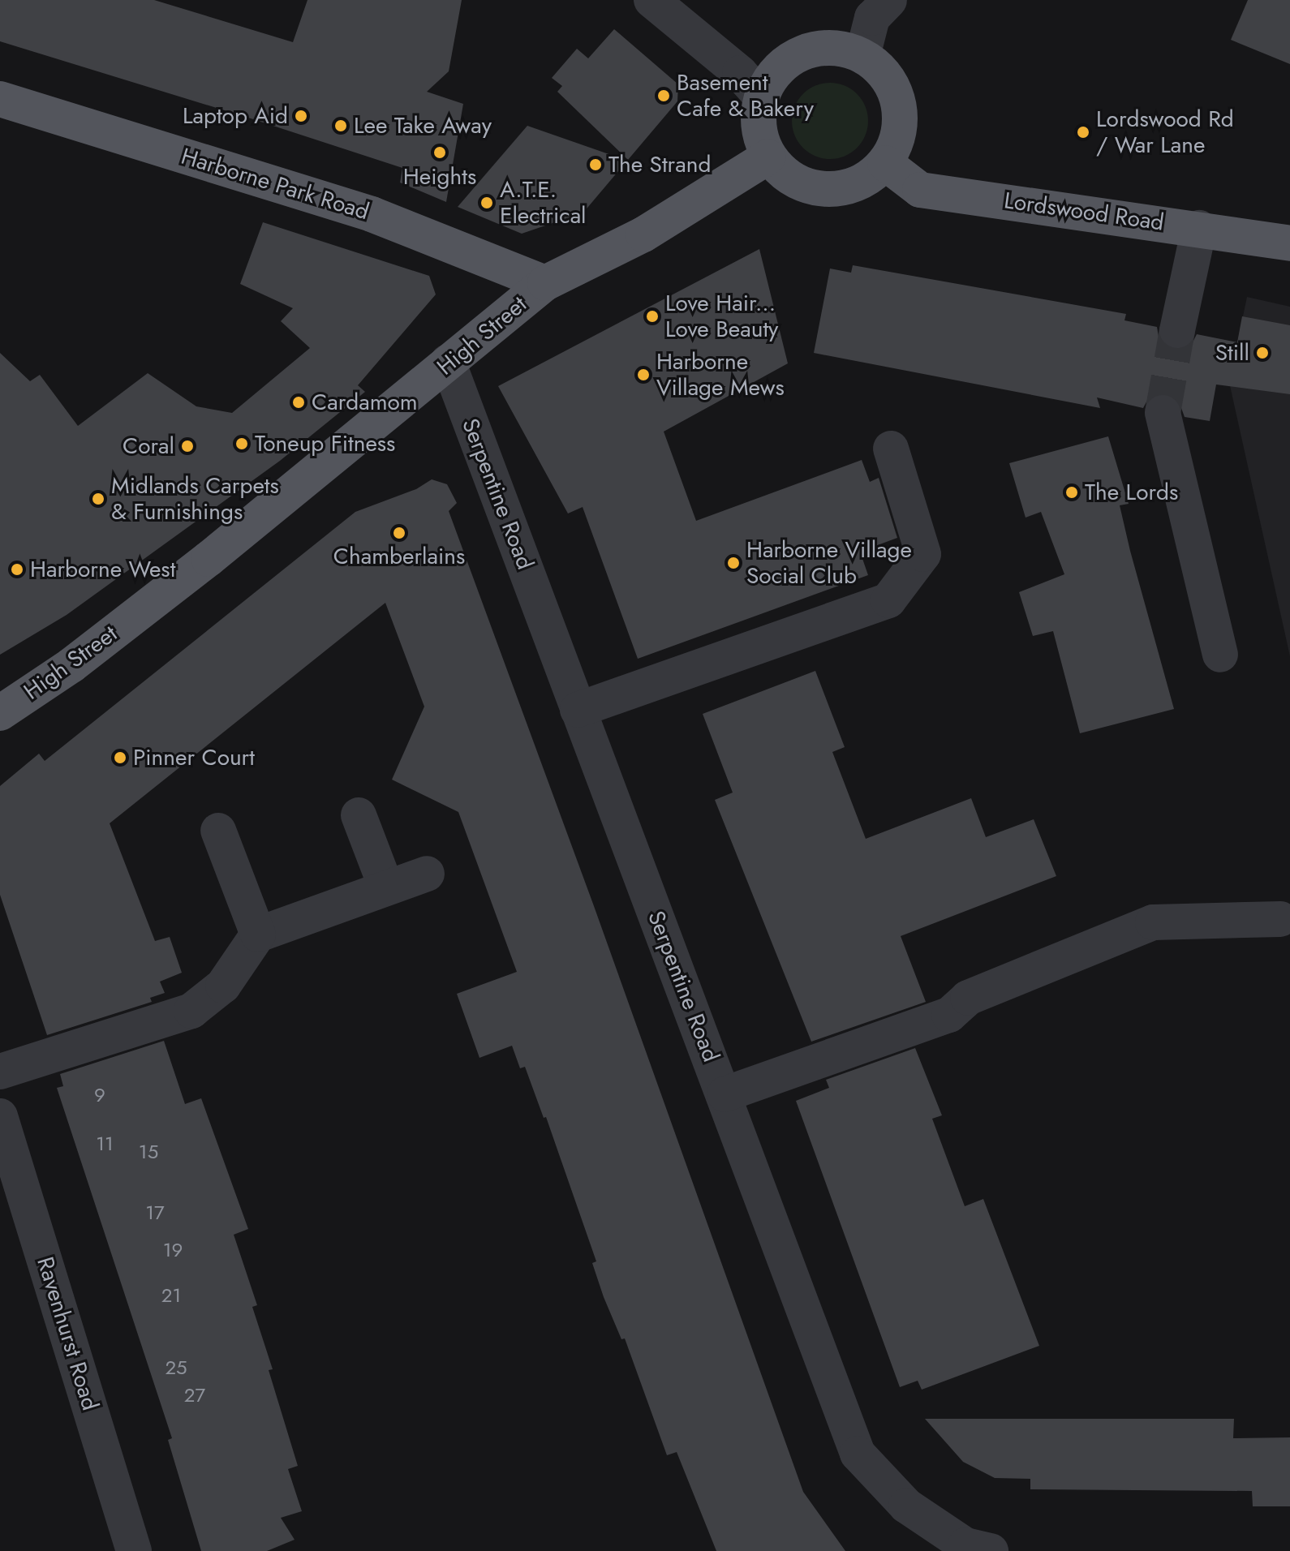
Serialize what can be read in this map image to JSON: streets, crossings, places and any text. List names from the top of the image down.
{
  "streets": {
    "main road": ["Harborne Park Road", "Lordswood Road", "High Street"],
    "street": ["Serpentine Road", "Ravenhurst Road"]
  },
  "crossings": [
    ["Harborne Park Road", "High Street"],
    ["Lordswood Road", "High Street"],
    ["High Street", "Serpentine Road"]
  ],
  "places": [
    "Basement Cafe & Bakery",
    "Laptop Aid",
    "Lee Take Away",
    "Lordswood Rd / War Lane",
    "Heights",
    "The Strand",
    "A.T.E. Electrical",
    "Love Hair... Love Beauty",
    "Still",
    "Harborne Village Mews",
    "Cardamom",
    "Toneup Fitness",
    "Coral",
    "The Lords",
    "Midlands Carpets & Furnishings",
    "Chamberlains",
    "Harborne Village Social Club",
    "Harborne West",
    "Pinner Court"
  ],
  "house_numbers": [
    "9",
    "11",
    "15",
    "17",
    "19",
    "21",
    "25",
    "27"
  ]
}
